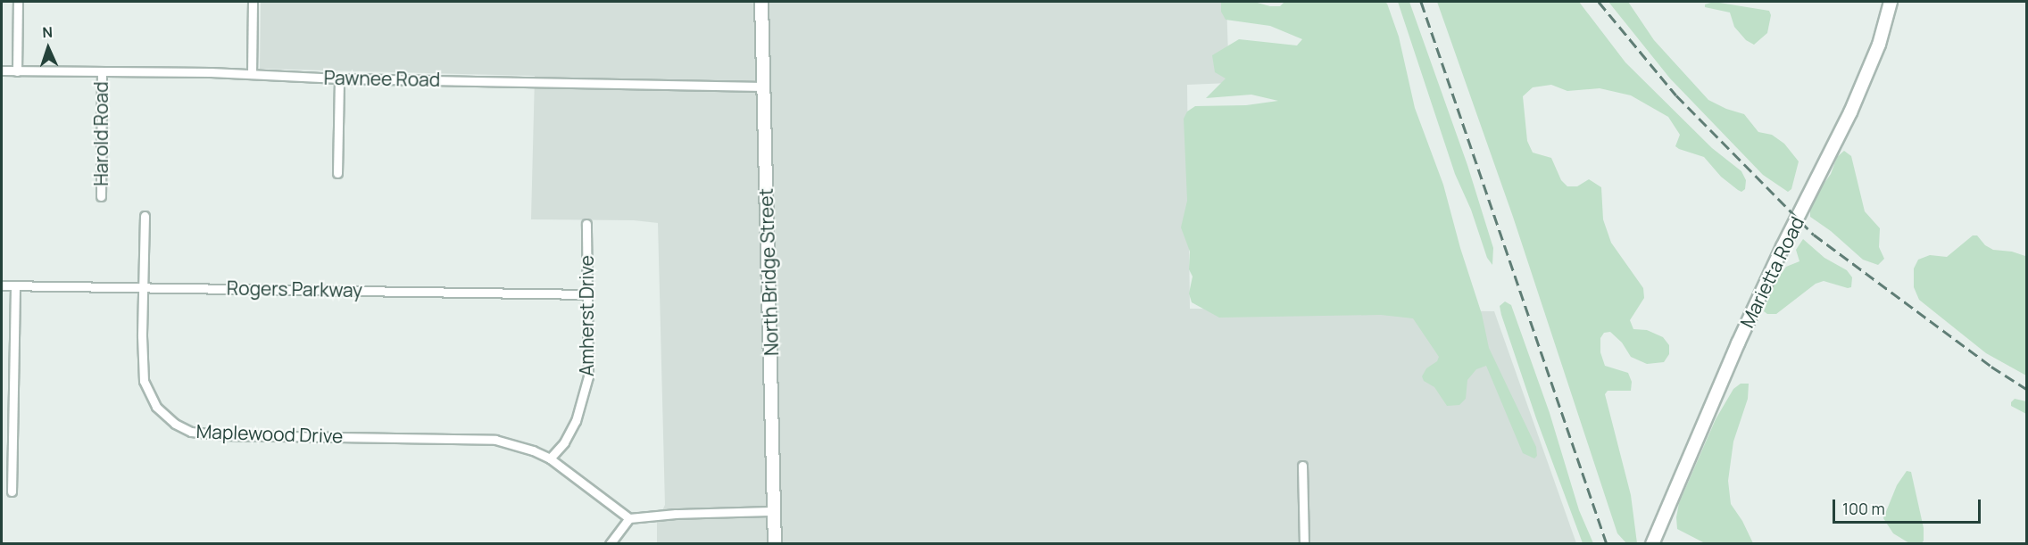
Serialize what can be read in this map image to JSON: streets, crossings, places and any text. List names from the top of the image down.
{
  "streets": {
    "street": [
      "Pawnee Road",
      "Harold Road",
      "North Bridge Street",
      "Marietta Road",
      "Rogers Parkway",
      "Amherst Drive",
      "Maplewood Drive"
    ]
  },
  "crossings": [
    ["Pawnee Road", "Harold Road"],
    ["Pawnee Road", "North Bridge Street"],
    ["Rogers Parkway", "Amherst Drive"],
    ["Rogers Parkway", "Maplewood Drive"],
    ["Amherst Drive", "Maplewood Drive"]
  ],
  "scale_bar": "100 m",
  "north": "top"
}
